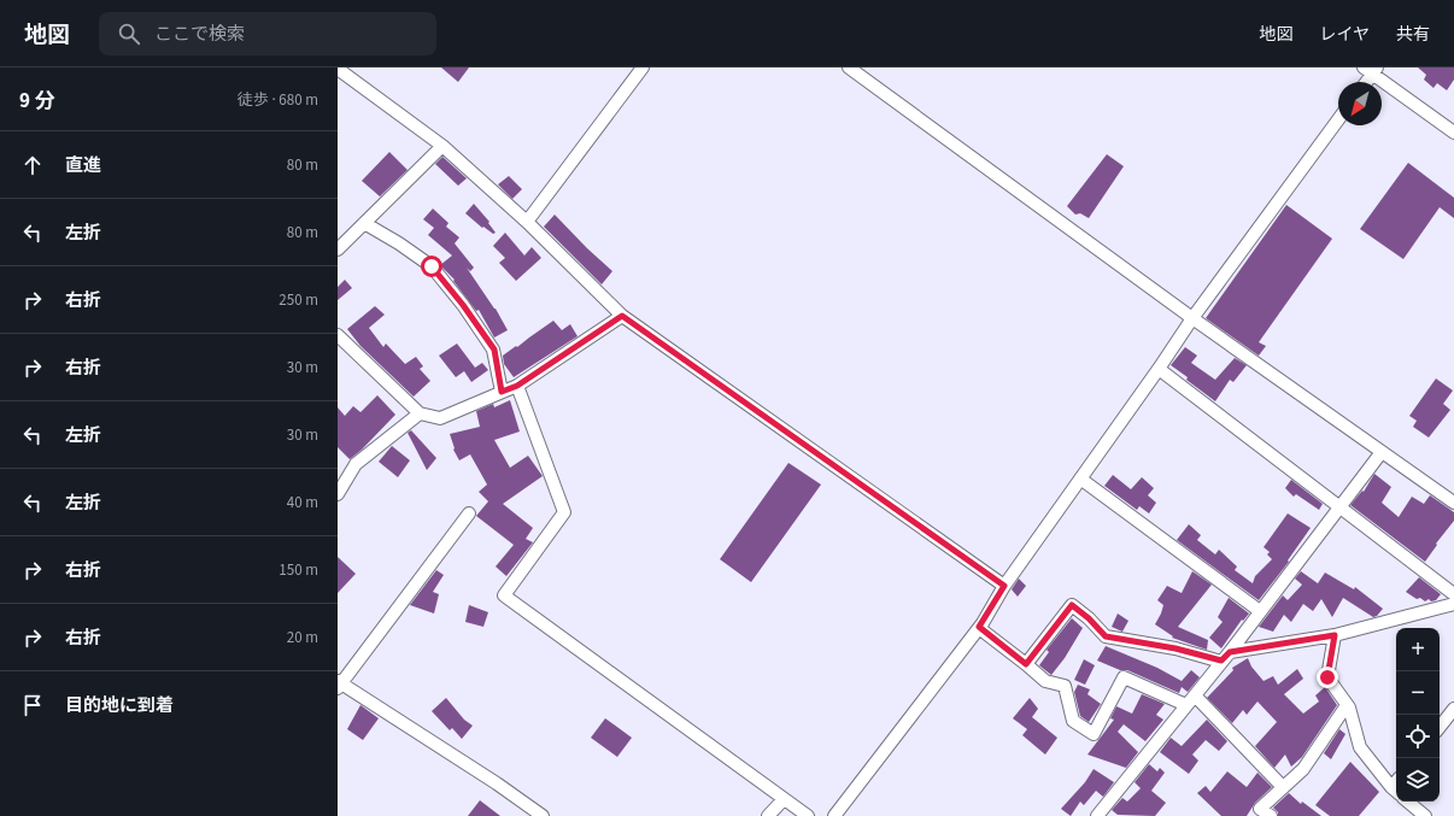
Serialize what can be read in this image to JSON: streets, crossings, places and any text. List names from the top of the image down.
{
  "north": "bottom left",
  "page": {
    "header": "地図",
    "search": "ここで検索",
    "nav": ["地図", "レイヤ", "共有"],
    "heading": ["9 分", "徒歩 · 680 m"],
    "list": [
      ["直進", "80 m"],
      ["左折", "80 m"],
      ["右折", "250 m"],
      ["右折", "30 m"],
      ["左折", "30 m"],
      ["左折", "40 m"],
      ["右折", "150 m"],
      ["右折", "20 m"],
      "目的地に到着"
    ],
    "map_buttons": ["+", "−"]
  }
}
